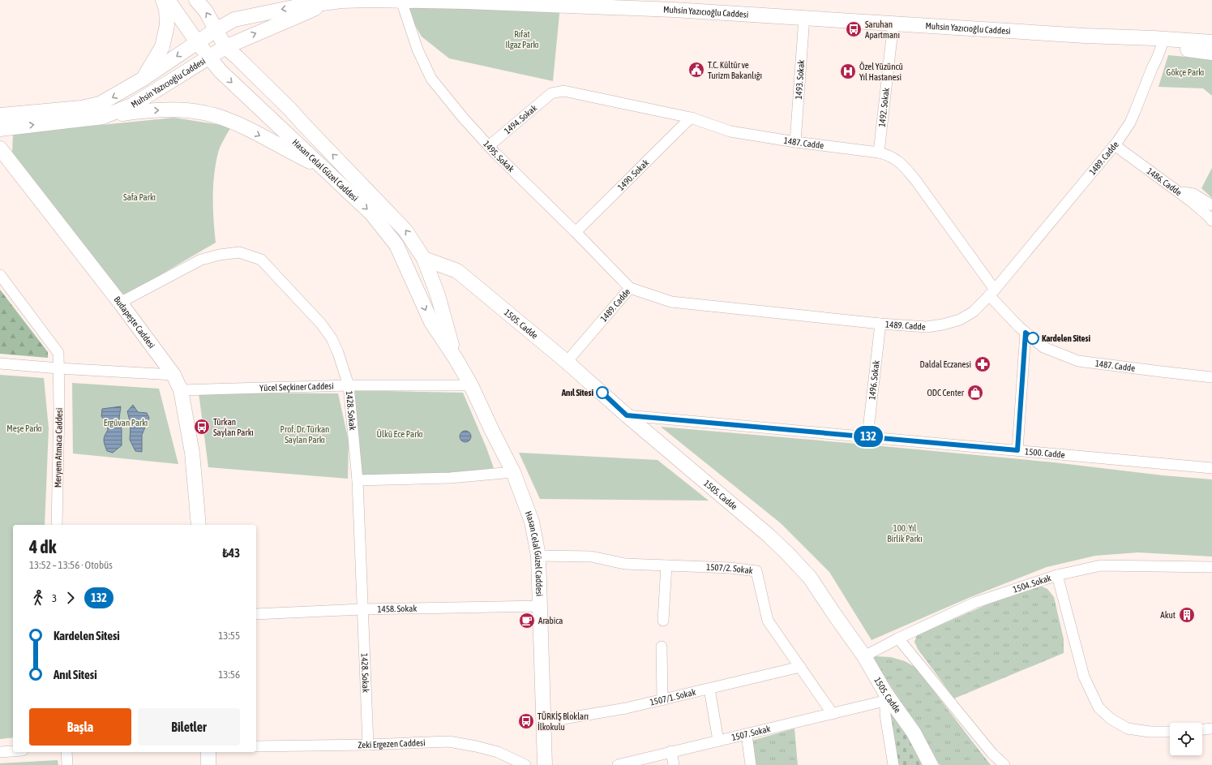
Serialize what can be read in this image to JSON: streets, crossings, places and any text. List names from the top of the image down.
{
  "streets": {
    "main road": [
      "Muhsin Yazıcıoğlu Caddesi",
      "Hasan Celal Güzel Caddesi",
      "Budapeşte Caddesi",
      "1505. Cadde"
    ],
    "street": [
      "1493. Sokak",
      "1492. Sokak",
      "1494. Sokak",
      "1487. Cadde",
      "1495. Sokak",
      "1489. Cadde",
      "1490. Sokak",
      "1486. Cadde",
      "1496. Sokak",
      "Yücel Seçkiner Caddesi",
      "1428. Sokak",
      "Meryem Atmaca Caddesi",
      "1500. Cadde",
      "1507/2. Sokak",
      "1504. Sokak",
      "1458. Sokak",
      "1507/1. Sokak",
      "1507. Sokak",
      "Zeki Ergezen Caddesi"
    ]
  },
  "crossings": [
    ["Muhsin Yazıcıoğlu Caddesi", "1493. Sokak"],
    ["Muhsin Yazıcıoğlu Caddesi", "1492. Sokak"],
    ["Muhsin Yazıcıoğlu Caddesi", "1495. Sokak"],
    ["Muhsin Yazıcıoğlu Caddesi", "1489. Cadde"],
    ["Muhsin Yazıcıoğlu Caddesi", "Hasan Celal Güzel Caddesi"],
    ["1493. Sokak", "1487. Cadde"],
    ["1492. Sokak", "1487. Cadde"],
    ["1494. Sokak", "1487. Cadde"],
    ["1494. Sokak", "1495. Sokak"],
    ["1487. Cadde", "1489. Cadde"],
    ["1487. Cadde", "1490. Sokak"],
    ["1495. Sokak", "1489. Cadde"],
    ["1495. Sokak", "1490. Sokak"],
    ["1489. Cadde", "1486. Cadde"],
    ["1489. Cadde", "1505. Cadde"],
    ["1489. Cadde", "1496. Sokak"],
    ["Hasan Celal Güzel Caddesi", "1505. Cadde"],
    ["Hasan Celal Güzel Caddesi", "Yücel Seçkiner Caddesi"],
    ["Hasan Celal Güzel Caddesi", "1507/2. Sokak"],
    ["Hasan Celal Güzel Caddesi", "1458. Sokak"],
    ["Hasan Celal Güzel Caddesi", "1507/1. Sokak"],
    ["Budapeşte Caddesi", "Yücel Seçkiner Caddesi"],
    ["Budapeşte Caddesi", "1428. Sokak"],
    ["1505. Cadde", "1500. Cadde"],
    ["1505. Cadde", "1504. Sokak"],
    ["1505. Cadde", "1507. Sokak"],
    ["1496. Sokak", "1500. Cadde"],
    ["Yücel Seçkiner Caddesi", "1428. Sokak"],
    ["1428. Sokak", "1458. Sokak"],
    ["1428. Sokak", "Zeki Ergezen Caddesi"],
    ["1507/2. Sokak", "1507/1. Sokak"],
    ["1507/2. Sokak", "1507. Sokak"]
  ],
  "parks": [
    "Rıfat Ilgaz Parkı",
    "Gökçe Parkı",
    "Safa Parkı",
    "Ergüvan Parkı",
    "Meşe Parkı",
    "Prof. Dr. Türkan Saylan Parkı",
    "Ülkü Ece Parkı",
    "100. Yıl Birlik Parkı"
  ],
  "places": {
    "bus stop": ["Saruhan Apartmanı", "Türkan Saylan Parkı", "TÜRKİŞ Blokları İlkokulu"],
    "public building": ["T.C. Kültür ve Turizm Bakanlığı"],
    "hospital": ["Özel Yüzüncü Yıl Hastanesi"],
    "other": ["Kardelen Sitesi", "Anıl Sitesi"],
    "pharmacy": ["Daldal Eczanesi"],
    "shop": ["ODC Center"],
    "building": ["Akut"],
    "cafe": ["Arabica"]
  },
  "lines": ["bus line 132"],
  "page": {
    "on_map": "132",
    "heading": ["4 dk", "13:52 – 13:56 · Otobüs", "₺43"],
    "legs": ["3", "132"],
    "list": [
      {
        "name": "Kardelen Sitesi",
        "value": "13:55"
      },
      {
        "name": "Anıl Sitesi",
        "value": "13:56"
      }
    ],
    "buttons": ["Başla", "Biletler"]
  }
}
